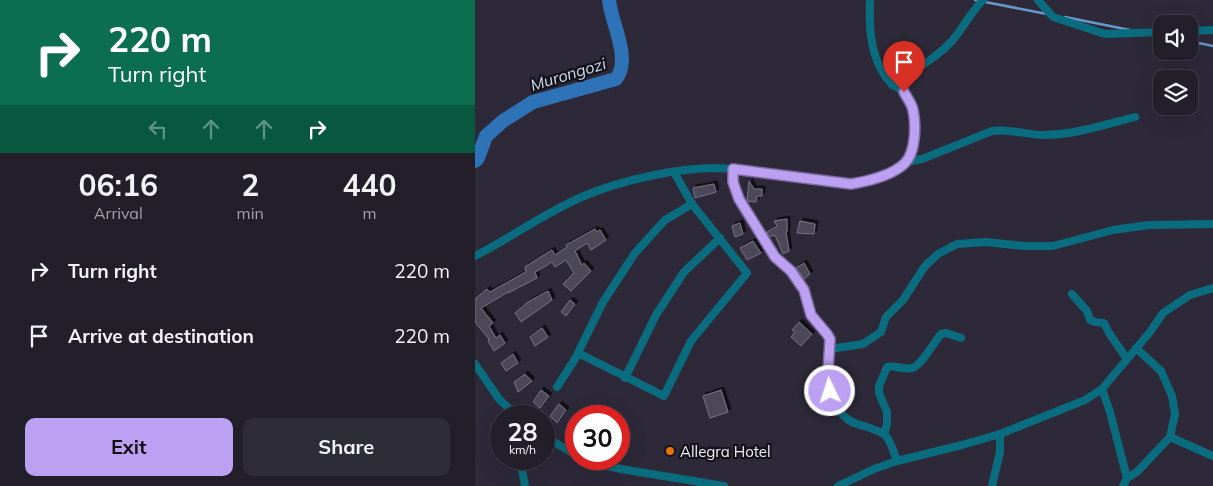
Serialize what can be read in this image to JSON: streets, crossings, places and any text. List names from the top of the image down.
{
  "water": ["Murongozi"],
  "places": ["Allegra Hotel"],
  "page": {
    "turn": ["220 m", "Turn right"],
    "eta": [
      "06:16",
      "Arrival",
      "2",
      "min",
      "440",
      "m"
    ],
    "list": [
      {
        "name": "Turn right",
        "value": "220 m"
      },
      {
        "name": "Arrive at destination",
        "value": "220 m"
      }
    ],
    "speed": "28 km/h",
    "limit": "30",
    "buttons": ["Exit", "Share"]
  }
}
